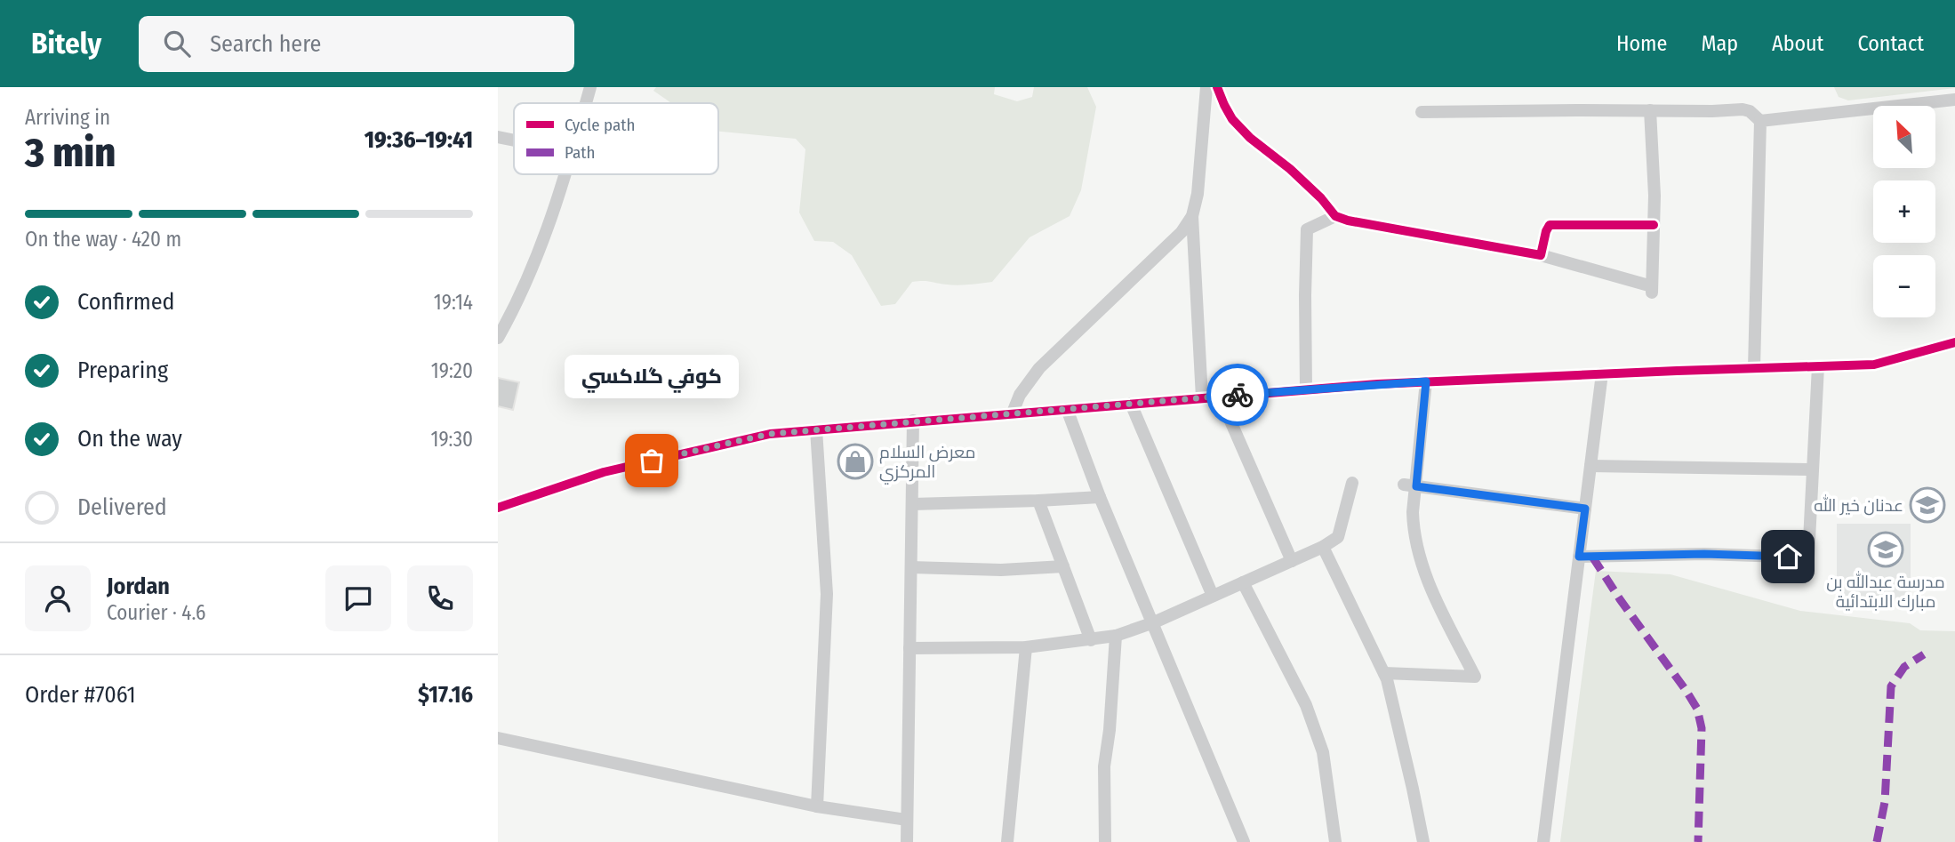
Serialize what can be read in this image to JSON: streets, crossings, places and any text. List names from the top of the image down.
{
  "places": {
    "other": ["كوفي گلاكسي"],
    "shop": ["معرض السلام المركزي"],
    "school or university": ["عدنان خير الله", "مدرسة عبدالله بن مبارك الابتدائية"]
  },
  "legend": ["Cycle path", "Path"],
  "north": "top left",
  "page": {
    "header": "Bitely",
    "search": "Search here",
    "nav": [
      "Home",
      "Map",
      "About",
      "Contact"
    ],
    "heading": ["3 min", "Arriving in", "19:36–19:41"],
    "panel": [
      "Jordan",
      "Courier · 4.6",
      "Order #7061",
      "$17.16"
    ],
    "map_buttons": ["+", "−"],
    "bar": "On the way · 420 m",
    "list": [
      ["Confirmed", "19:14"],
      ["Preparing", "19:20"],
      ["On the way", "19:30"],
      "Delivered"
    ],
    "bubble": "كوفي گلاكسي"
  }
}
